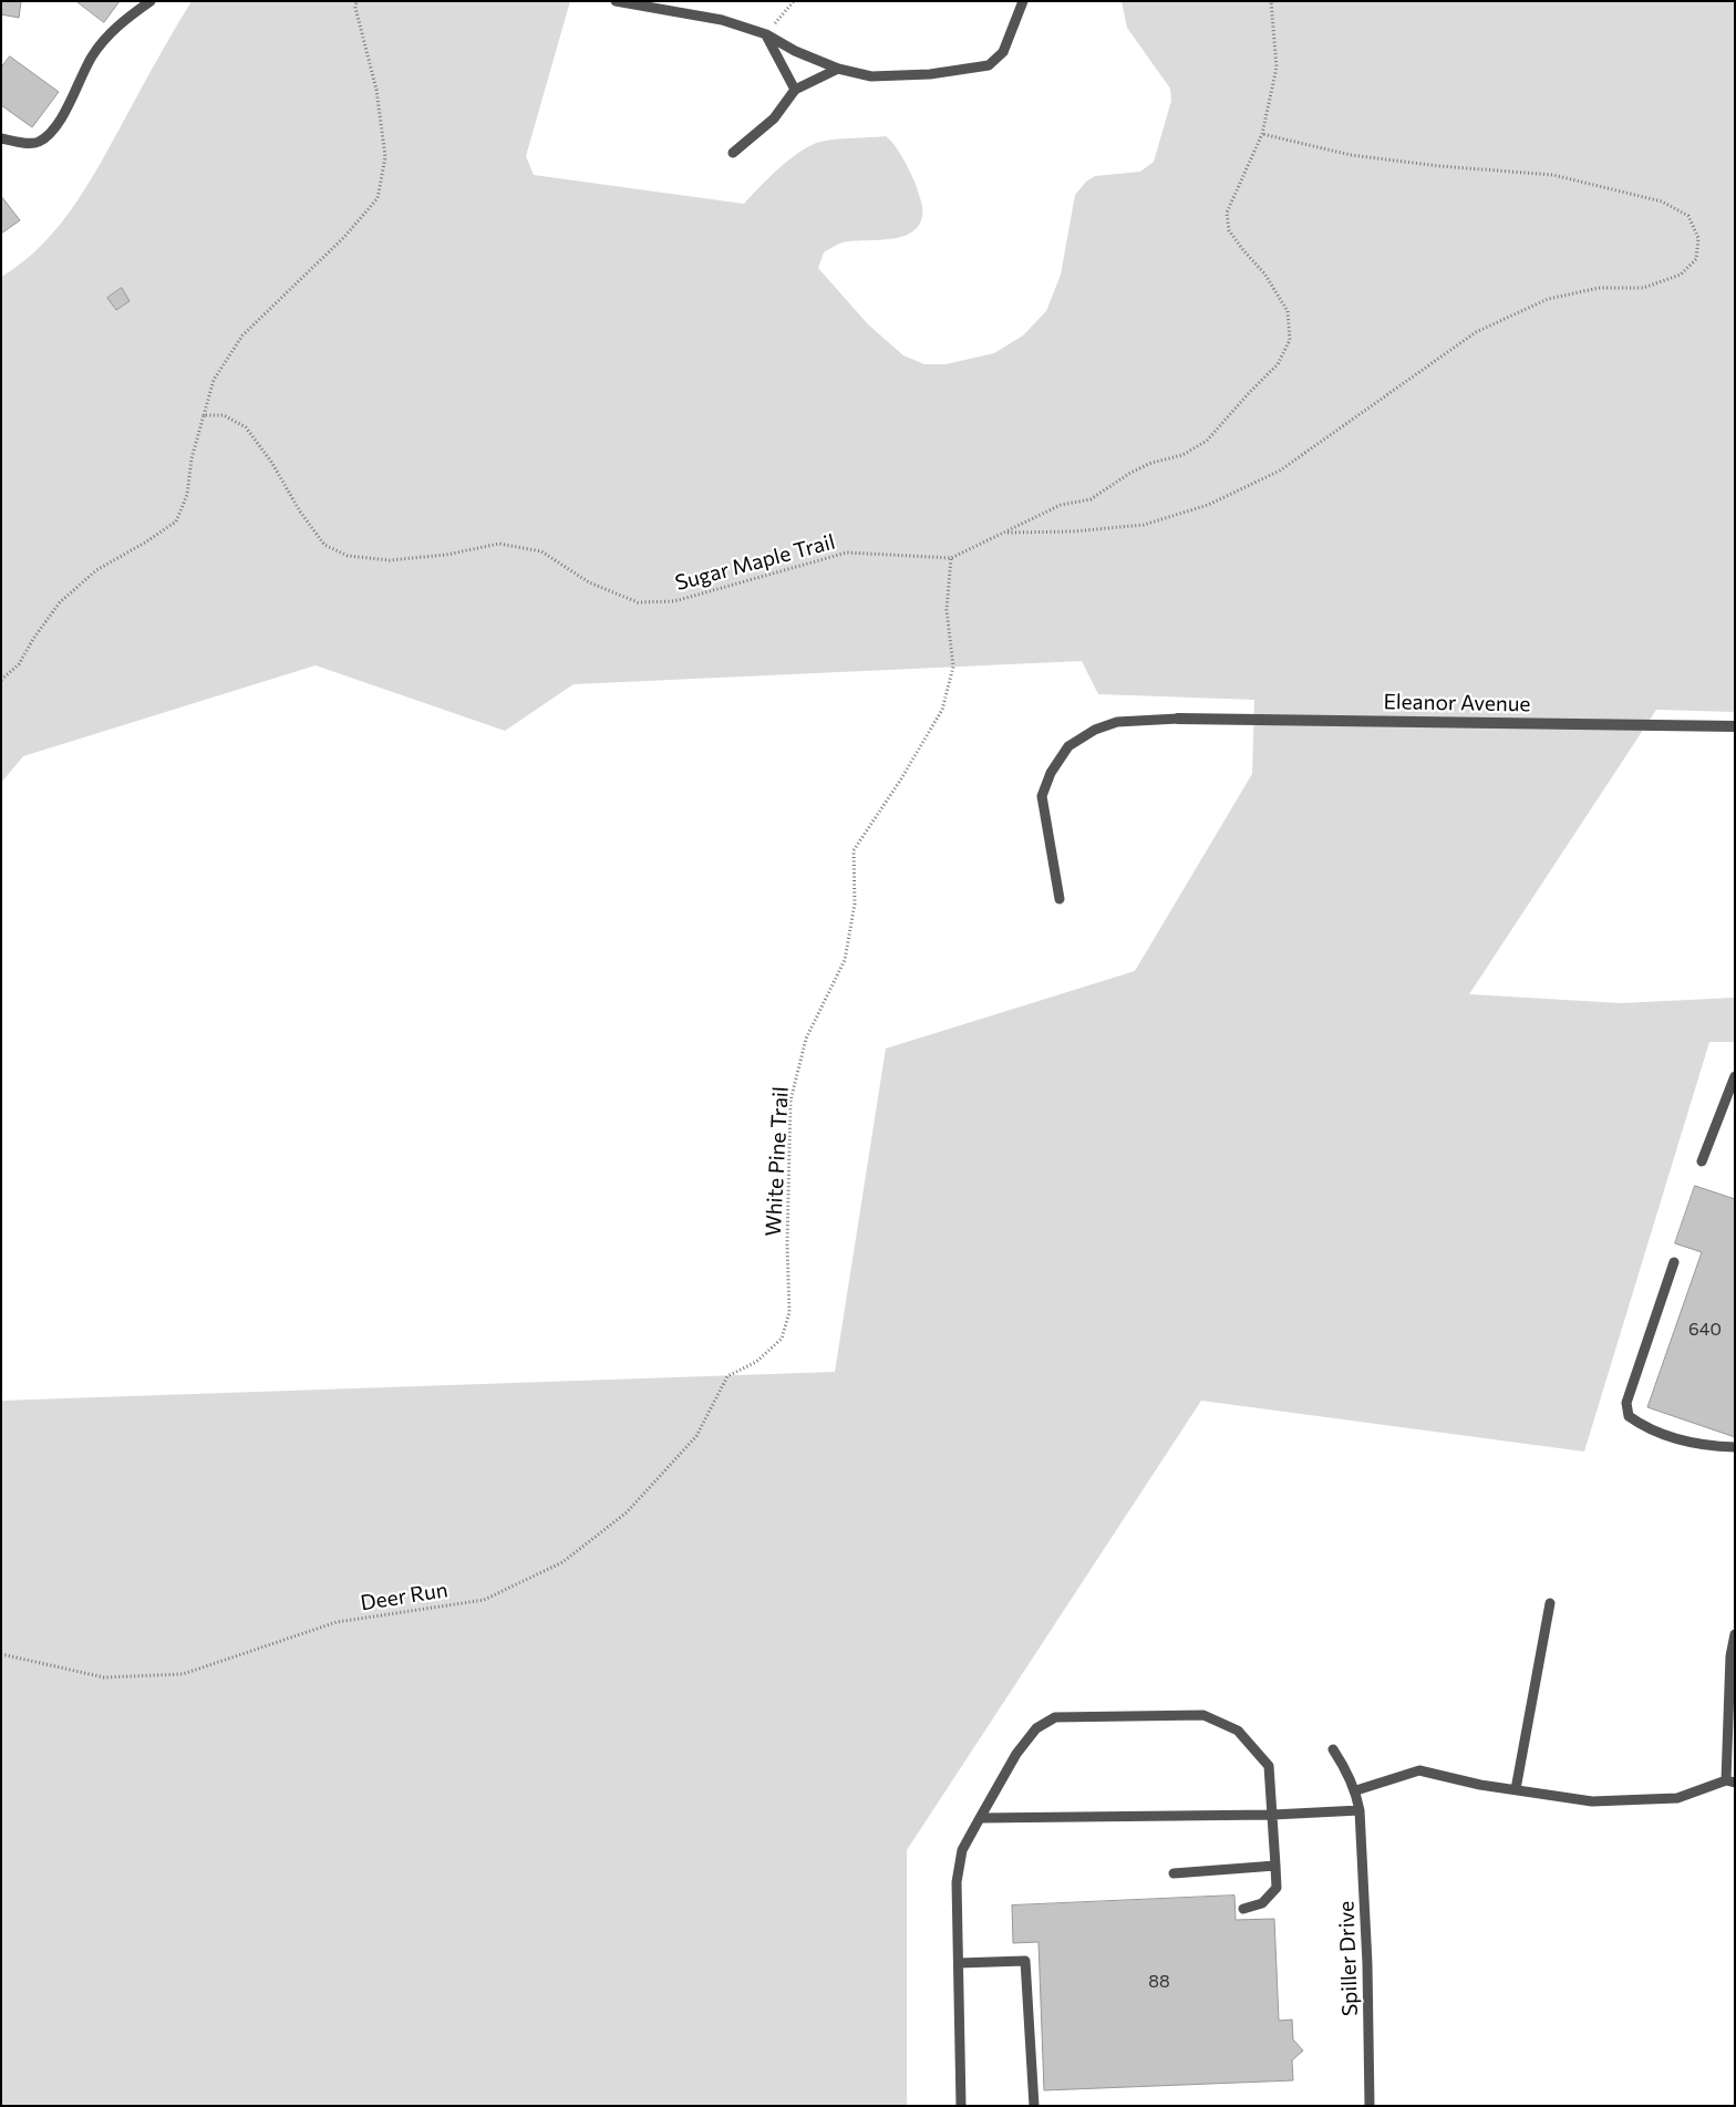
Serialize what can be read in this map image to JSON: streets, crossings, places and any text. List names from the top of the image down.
{
  "streets": {
    "street": ["Eleanor Avenue"],
    "lane": ["Spiller Drive"],
    "path": ["Sugar Maple Trail", "White Pine Trail", "Deer Run"]
  },
  "crossings": [
    ["Sugar Maple Trail", "White Pine Trail"],
    ["White Pine Trail", "Deer Run"]
  ],
  "house_numbers": ["640", "88"]
}
